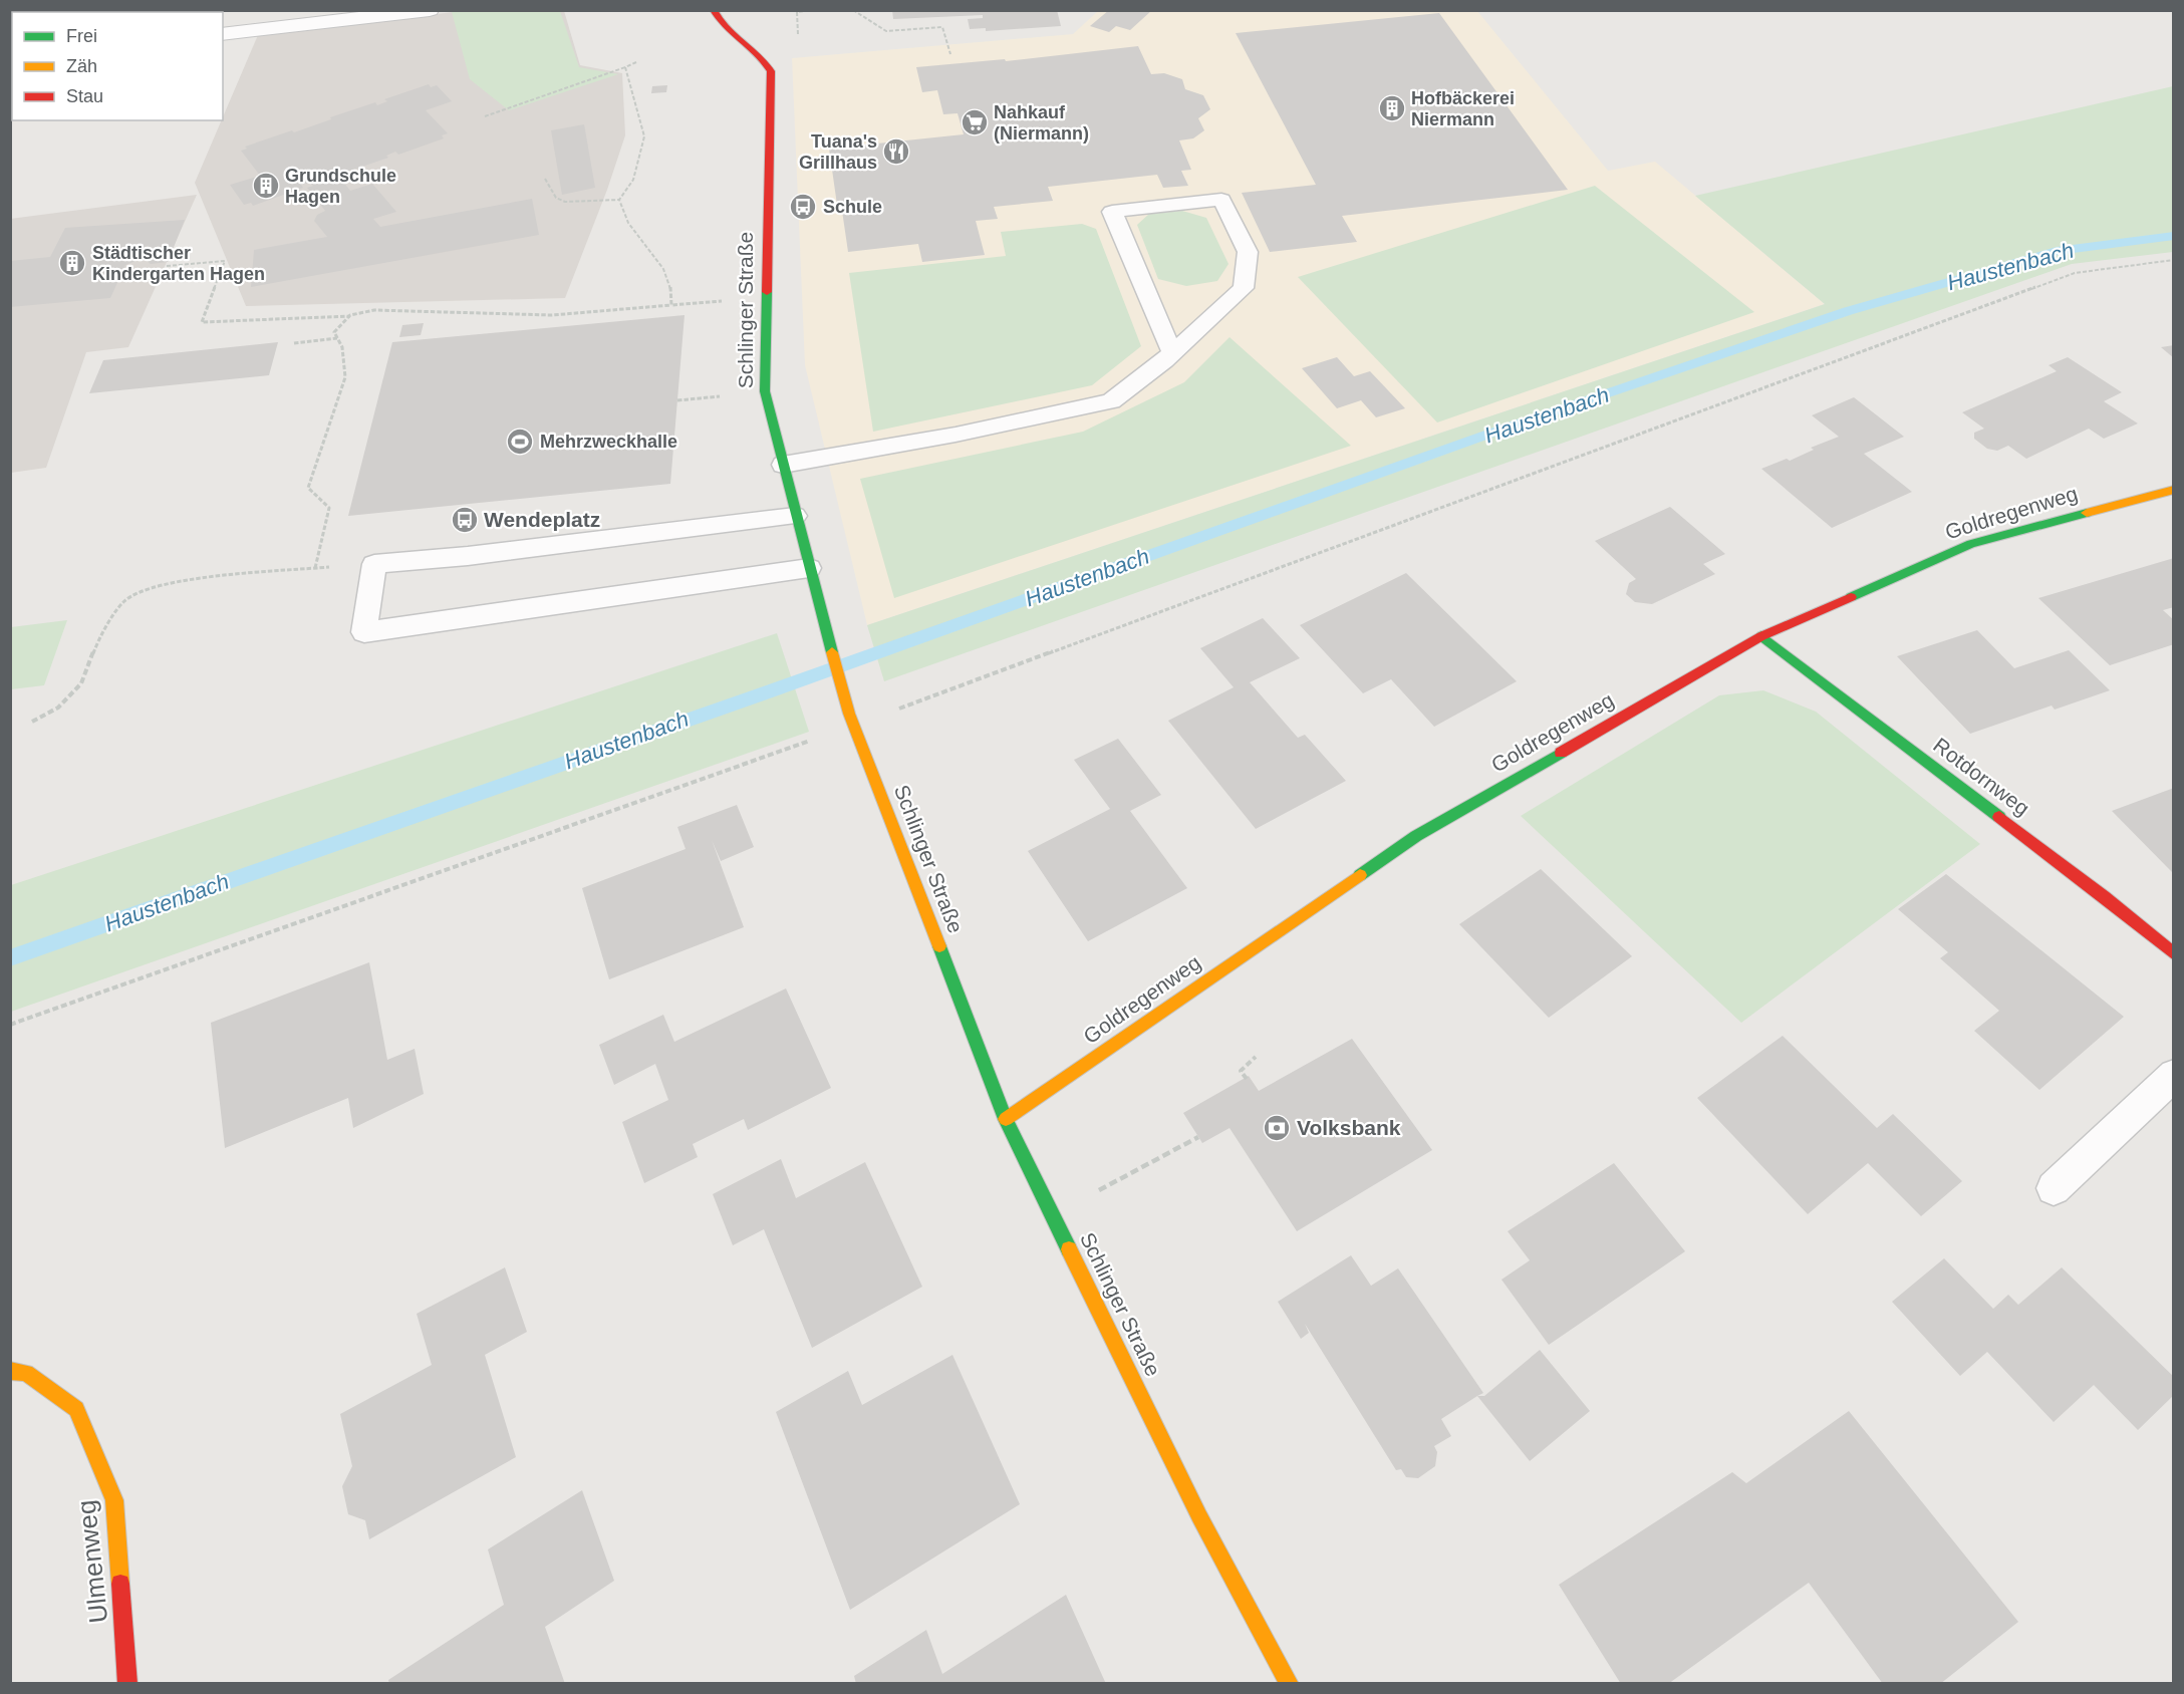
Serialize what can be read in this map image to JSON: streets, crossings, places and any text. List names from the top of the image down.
{
  "streets": {
    "street": [
      "Schlinger Straße",
      "Goldregenweg",
      "Rotdornweg",
      "Ulmenweg"
    ]
  },
  "crossings": [
    ["Schlinger Straße", "Goldregenweg"],
    ["Goldregenweg", "Rotdornweg"]
  ],
  "water": ["Haustenbach"],
  "places": {
    "building": ["Hofbäckerei Niermann", "Grundschule Hagen", "Städtischer Kindergarten Hagen"],
    "supermarket": ["Nahkauf (Niermann)"],
    "restaurant": ["Tuana's Grillhaus"],
    "bus stop": ["Schule", "Wendeplatz"],
    "sports": ["Mehrzweckhalle"],
    "bank": ["Volksbank"]
  },
  "legend": ["Frei", "Zäh", "Stau"]
}
